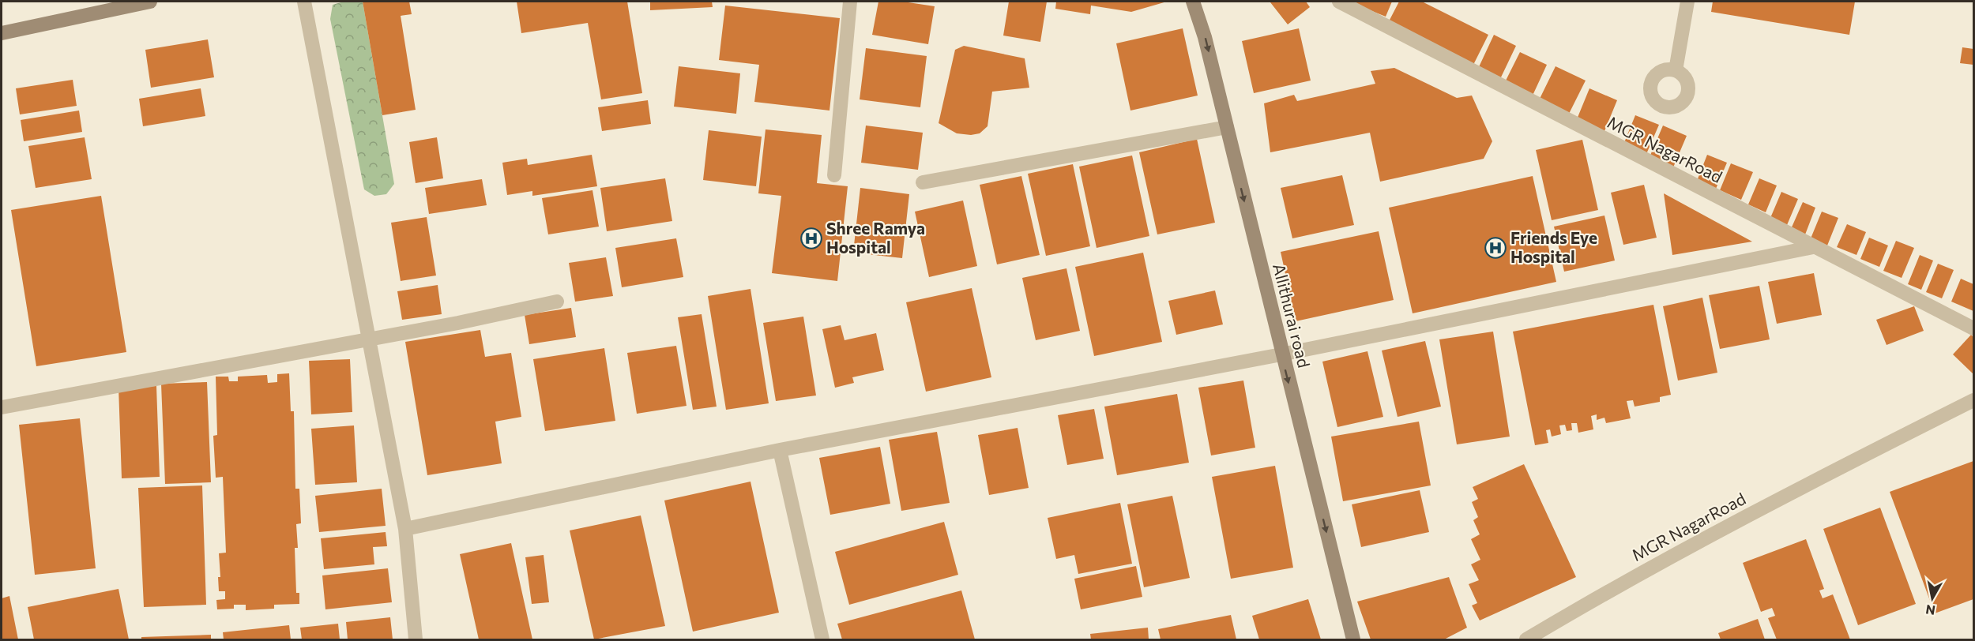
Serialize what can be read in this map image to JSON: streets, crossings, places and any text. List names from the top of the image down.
{
  "streets": {
    "main road": ["Allithurai road"],
    "street": ["MGR NagarRoad"]
  },
  "one_way": ["Allithurai road"],
  "places": {
    "hospital": ["Shree Ramya Hospital", "Friends Eye Hospital"]
  },
  "north": "bottom"
}
